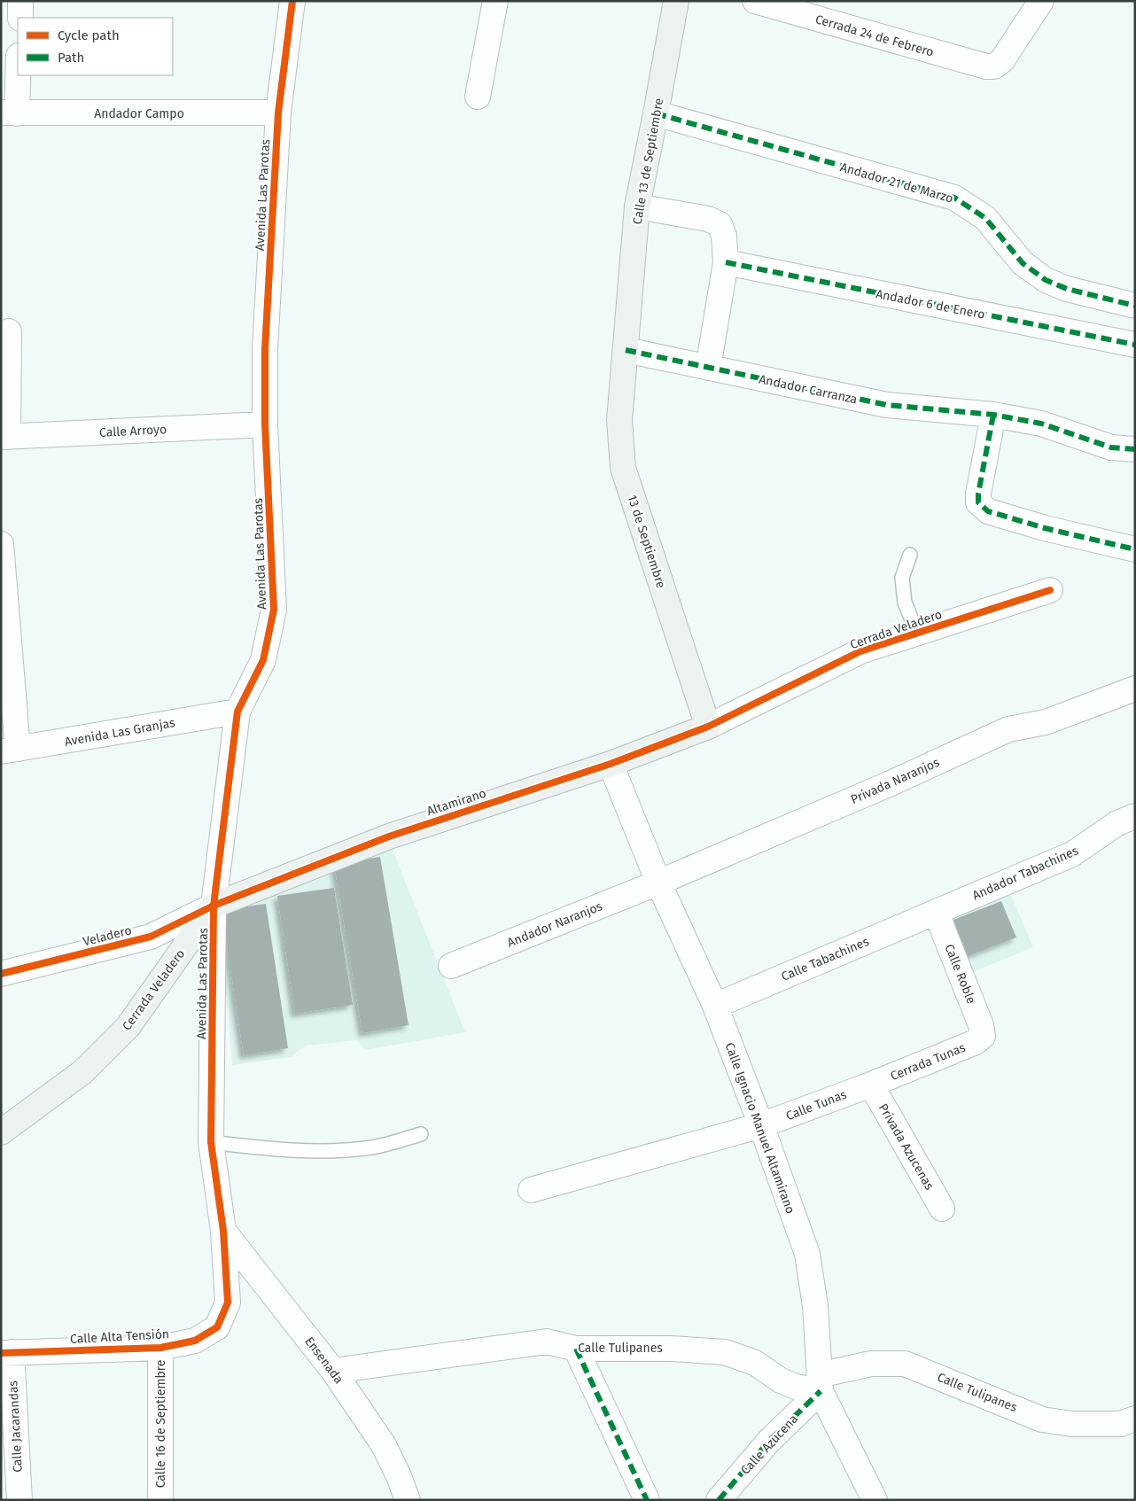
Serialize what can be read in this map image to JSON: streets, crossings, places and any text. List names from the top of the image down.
{
  "streets": {
    "street": [
      "Cerrada 24 de Febrero",
      "Andador Campo",
      "Calle 13 de Septiembre",
      "Andador 21 de Marzo",
      "Avenida Las Parotas",
      "Andador 6 de Enero",
      "Andador Carranza",
      "Calle Arroyo",
      "13 de Septiembre",
      "Cerrada Veladero",
      "Avenida Las Granjas",
      "Privada Naranjos",
      "Altamirano",
      "Andador Tabachines",
      "Andador Naranjos",
      "Veladero",
      "Calle Tabachines",
      "Calle Roble",
      "Cerrada Tunas",
      "Calle Tunas",
      "Calle Ignacio Manuel Altamirano",
      "Privada Azucenas",
      "Calle Alta Tensión",
      "Calle Tulipanes",
      "Ensenada",
      "Calle 16 de Septiembre",
      "Calle Jacarandas",
      "Calle Azucena"
    ]
  },
  "crossings": [
    ["Andador Campo", "Avenida Las Parotas"],
    ["Calle 13 de Septiembre", "Andador 21 de Marzo"],
    ["Calle 13 de Septiembre", "Andador Carranza"],
    ["Calle 13 de Septiembre", "13 de Septiembre"],
    ["Avenida Las Parotas", "Calle Arroyo"],
    ["Avenida Las Parotas", "Cerrada Veladero"],
    ["Avenida Las Parotas", "Avenida Las Granjas"],
    ["Avenida Las Parotas", "Altamirano"],
    ["Avenida Las Parotas", "Veladero"],
    ["Avenida Las Parotas", "Calle Alta Tensión"],
    ["Avenida Las Parotas", "Ensenada"],
    ["Andador Carranza", "13 de Septiembre"],
    ["13 de Septiembre", "Cerrada Veladero"],
    ["13 de Septiembre", "Altamirano"],
    ["Cerrada Veladero", "Altamirano"],
    ["Cerrada Veladero", "Veladero"],
    ["Privada Naranjos", "Andador Naranjos"],
    ["Privada Naranjos", "Calle Ignacio Manuel Altamirano"],
    ["Altamirano", "Veladero"],
    ["Altamirano", "Calle Ignacio Manuel Altamirano"],
    ["Andador Tabachines", "Calle Tabachines"],
    ["Andador Tabachines", "Calle Roble"],
    ["Andador Naranjos", "Calle Ignacio Manuel Altamirano"],
    ["Calle Tabachines", "Calle Roble"],
    ["Calle Tabachines", "Calle Ignacio Manuel Altamirano"],
    ["Calle Roble", "Cerrada Tunas"],
    ["Cerrada Tunas", "Calle Tunas"],
    ["Cerrada Tunas", "Privada Azucenas"],
    ["Calle Tunas", "Calle Ignacio Manuel Altamirano"],
    ["Calle Tunas", "Privada Azucenas"],
    ["Calle Ignacio Manuel Altamirano", "Calle Tulipanes"],
    ["Calle Ignacio Manuel Altamirano", "Calle Azucena"],
    ["Calle Alta Tensión", "Ensenada"],
    ["Calle Alta Tensión", "Calle 16 de Septiembre"],
    ["Calle Alta Tensión", "Calle Jacarandas"],
    ["Calle Tulipanes", "Ensenada"],
    ["Calle Tulipanes", "Calle Azucena"]
  ],
  "legend": ["Cycle path", "Path"]
}
